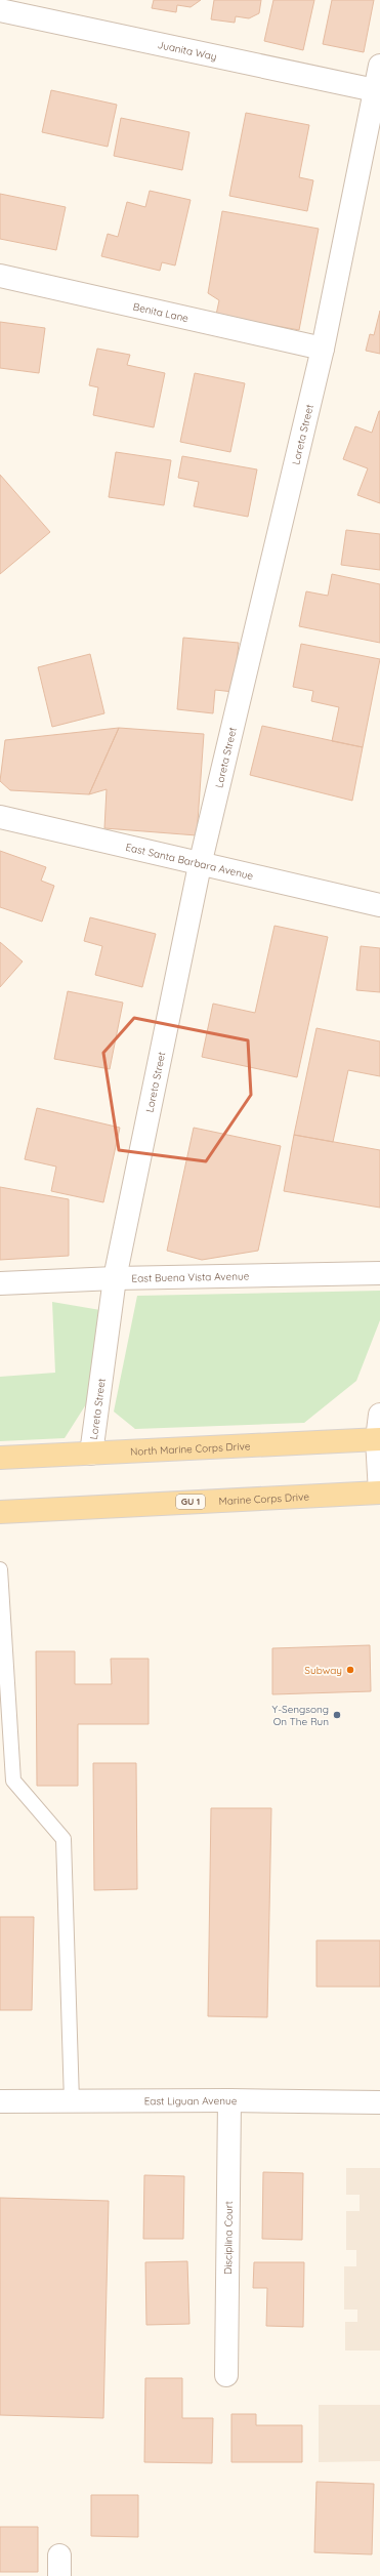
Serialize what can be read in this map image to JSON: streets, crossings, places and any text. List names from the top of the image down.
{
  "streets": {
    "main road": ["North Marine Corps Drive", "Marine Corps Drive", "GU 1"],
    "street": [
      "Juanita Way",
      "Benita Lane",
      "Loreta Street",
      "East Santa Barbara Avenue",
      "East Buena Vista Avenue",
      "East Liguan Avenue",
      "Disciplina Court"
    ]
  },
  "crossings": [
    ["Juanita Way", "Loreta Street"],
    ["Benita Lane", "Loreta Street"],
    ["Loreta Street", "East Santa Barbara Avenue"],
    ["Loreta Street", "East Buena Vista Avenue"],
    ["Loreta Street", "North Marine Corps Drive"],
    ["East Liguan Avenue", "Disciplina Court"]
  ],
  "places": ["Subway", "Y-Sengsong On The Run"]
}
